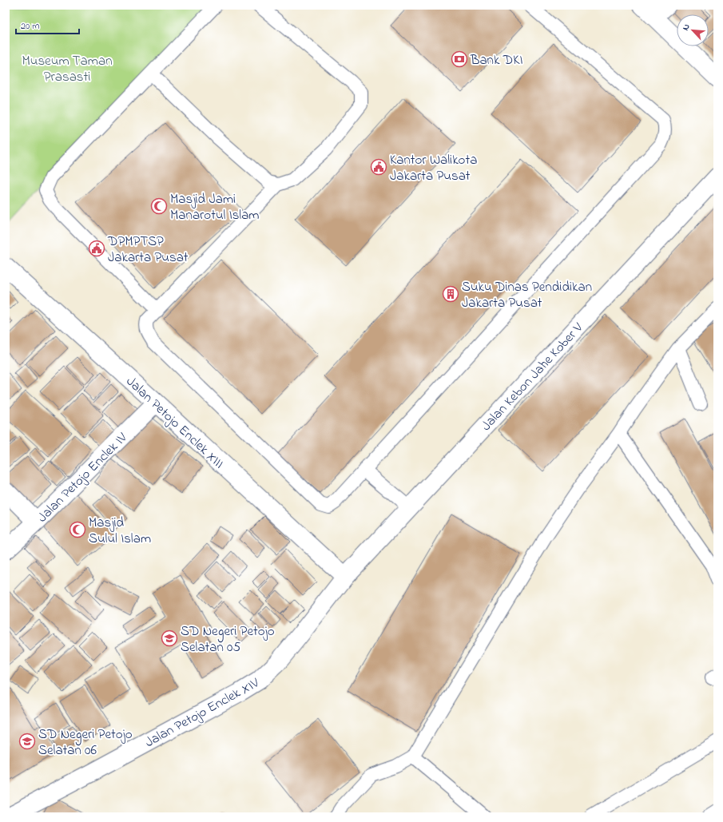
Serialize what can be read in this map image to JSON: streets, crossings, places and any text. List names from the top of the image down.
{
  "streets": {
    "street": [
      "Jalan Kebon Jahe Kober V",
      "Jalan Petojo Enclek XIII",
      "Jalan Petojo Enclek IV",
      "Jalan Petojo Enclek XIV"
    ]
  },
  "crossings": [
    ["Jalan Kebon Jahe Kober V", "Jalan Petojo Enclek XIII"],
    ["Jalan Kebon Jahe Kober V", "Jalan Petojo Enclek XIV"],
    ["Jalan Petojo Enclek XIII", "Jalan Petojo Enclek IV"],
    ["Jalan Petojo Enclek XIII", "Jalan Petojo Enclek XIV"]
  ],
  "parks": ["Museum Taman Prasasti"],
  "places": {
    "bank": ["Bank DKI"],
    "public building": ["Kantor Walikota Jakarta Pusat", "DPMPTSP Jakarta Pusat"],
    "mosque": ["Masjid Jami Manarotul Islam", "Masjid Sulul Islam"],
    "building": ["Suku Dinas Pendidikan Jakarta Pusat"],
    "school or university": ["SD Negeri Petojo Selatan 05", "SD Negeri Petojo Selatan 06"]
  },
  "scale_bar": "20 m",
  "north": "top left"
}
